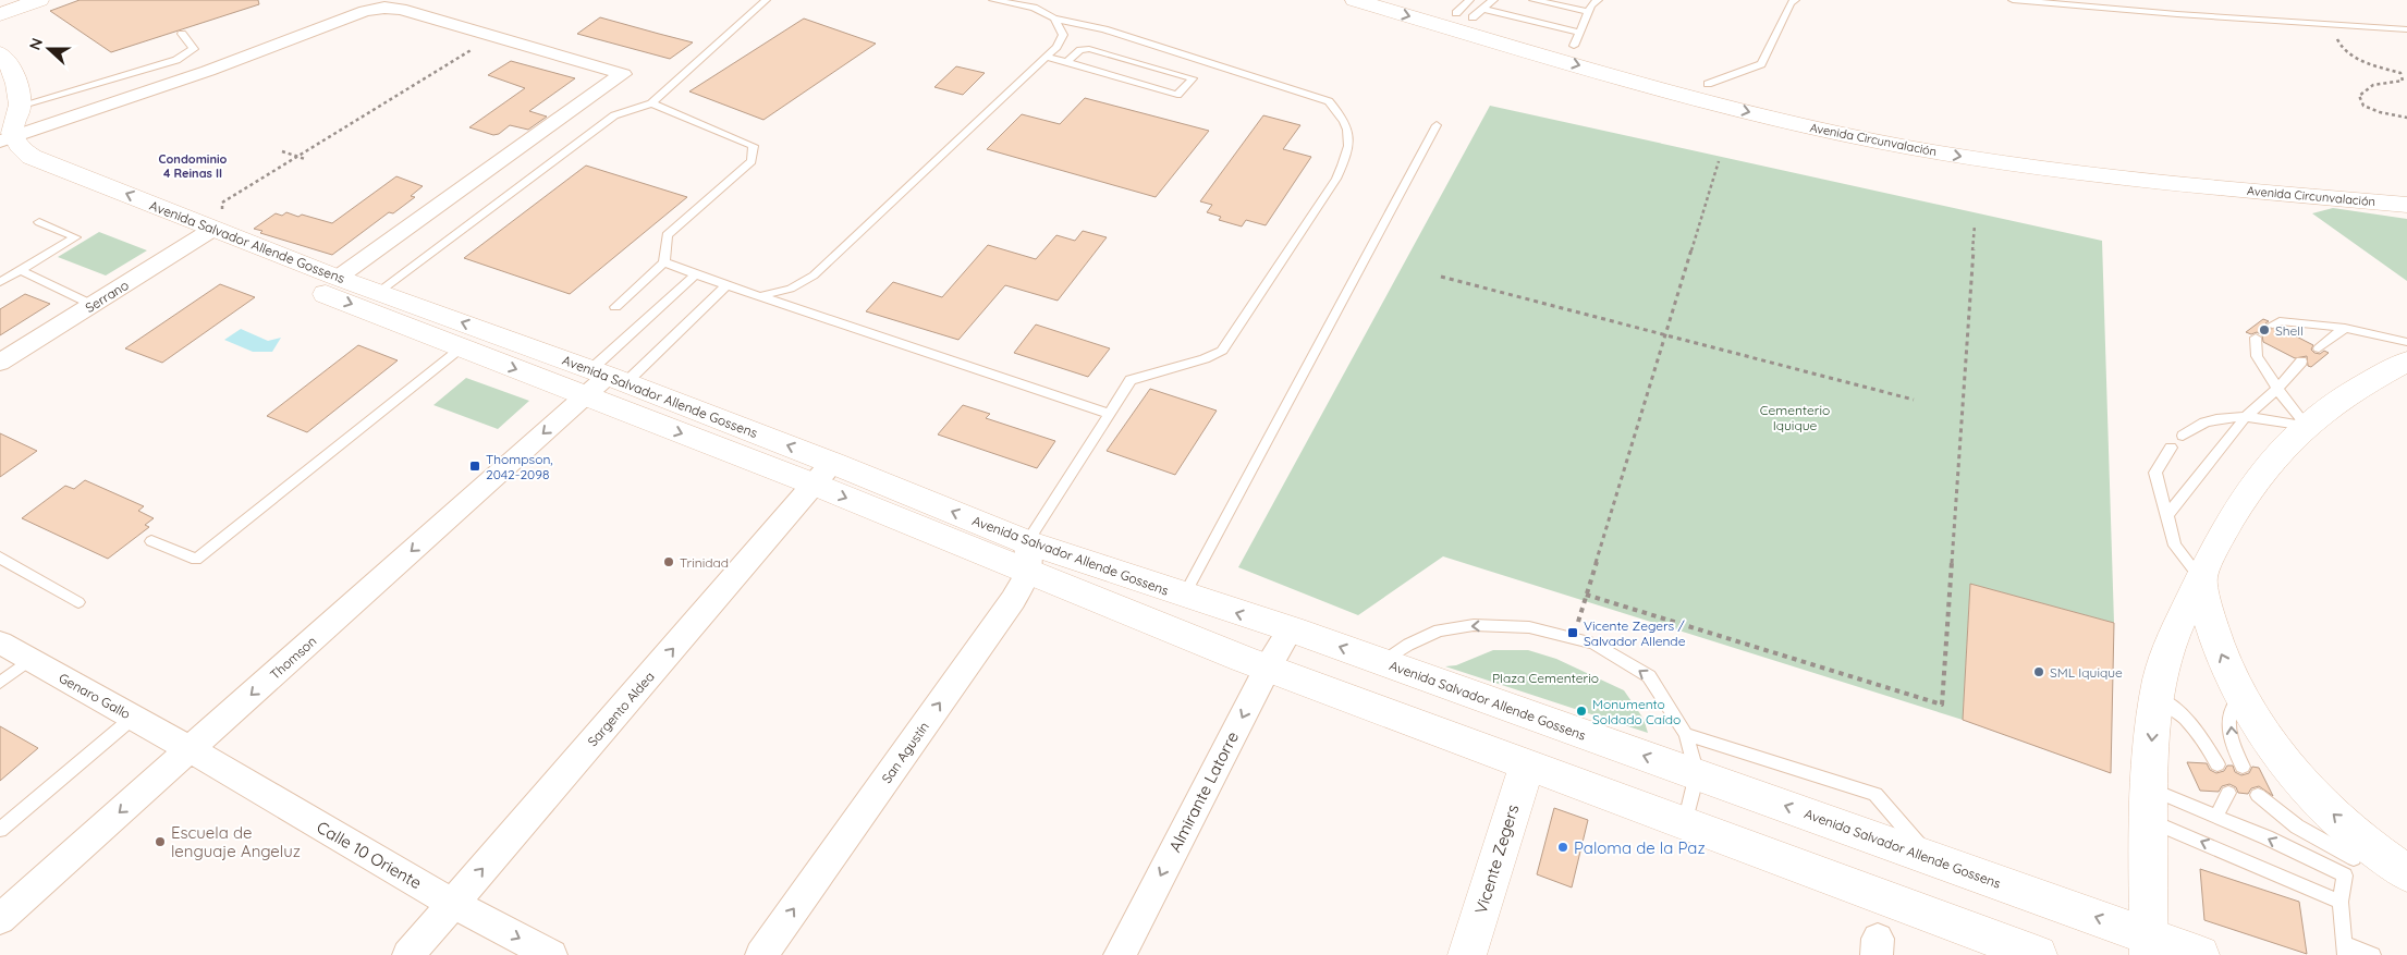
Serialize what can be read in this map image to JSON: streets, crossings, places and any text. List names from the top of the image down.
{
  "streets": {
    "main road": ["Avenida Circunvalación", "Avenida Salvador Allende Gossens", "Vicente Zegers"],
    "street": [
      "Serrano",
      "Thomson",
      "Genaro Gallo",
      "Sargento Aldea",
      "San Agustín",
      "Almirante Latorre",
      "Calle 10 Oriente"
    ]
  },
  "crossings": [
    ["Avenida Salvador Allende Gossens", "Serrano"],
    ["Avenida Salvador Allende Gossens", "Thomson"],
    ["Avenida Salvador Allende Gossens", "Sargento Aldea"],
    ["Avenida Salvador Allende Gossens", "San Agustín"],
    ["Avenida Salvador Allende Gossens", "Almirante Latorre"],
    ["Avenida Salvador Allende Gossens", "Vicente Zegers"],
    ["Thomson", "Genaro Gallo"],
    ["Thomson", "Calle 10 Oriente"],
    ["Genaro Gallo", "Calle 10 Oriente"],
    ["Sargento Aldea", "Calle 10 Oriente"]
  ],
  "one_way": [
    "Thomson",
    "Sargento Aldea",
    "San Agustín",
    "Almirante Latorre"
  ],
  "districts": ["Condominio 4 Reinas II"],
  "parks": ["Cementerio Iquique", "Plaza Cementerio"],
  "places": {
    "other": [
      "Shell",
      "Trinidad",
      "SML Iquique",
      "Monumento Soldado Caído",
      "Escuela de lenguaje Angeluz",
      "Paloma de la Paz"
    ],
    "transit": ["Thompson, 2042-2098", "Vicente Zegers / Salvador Allende"]
  },
  "north": "left"
}
